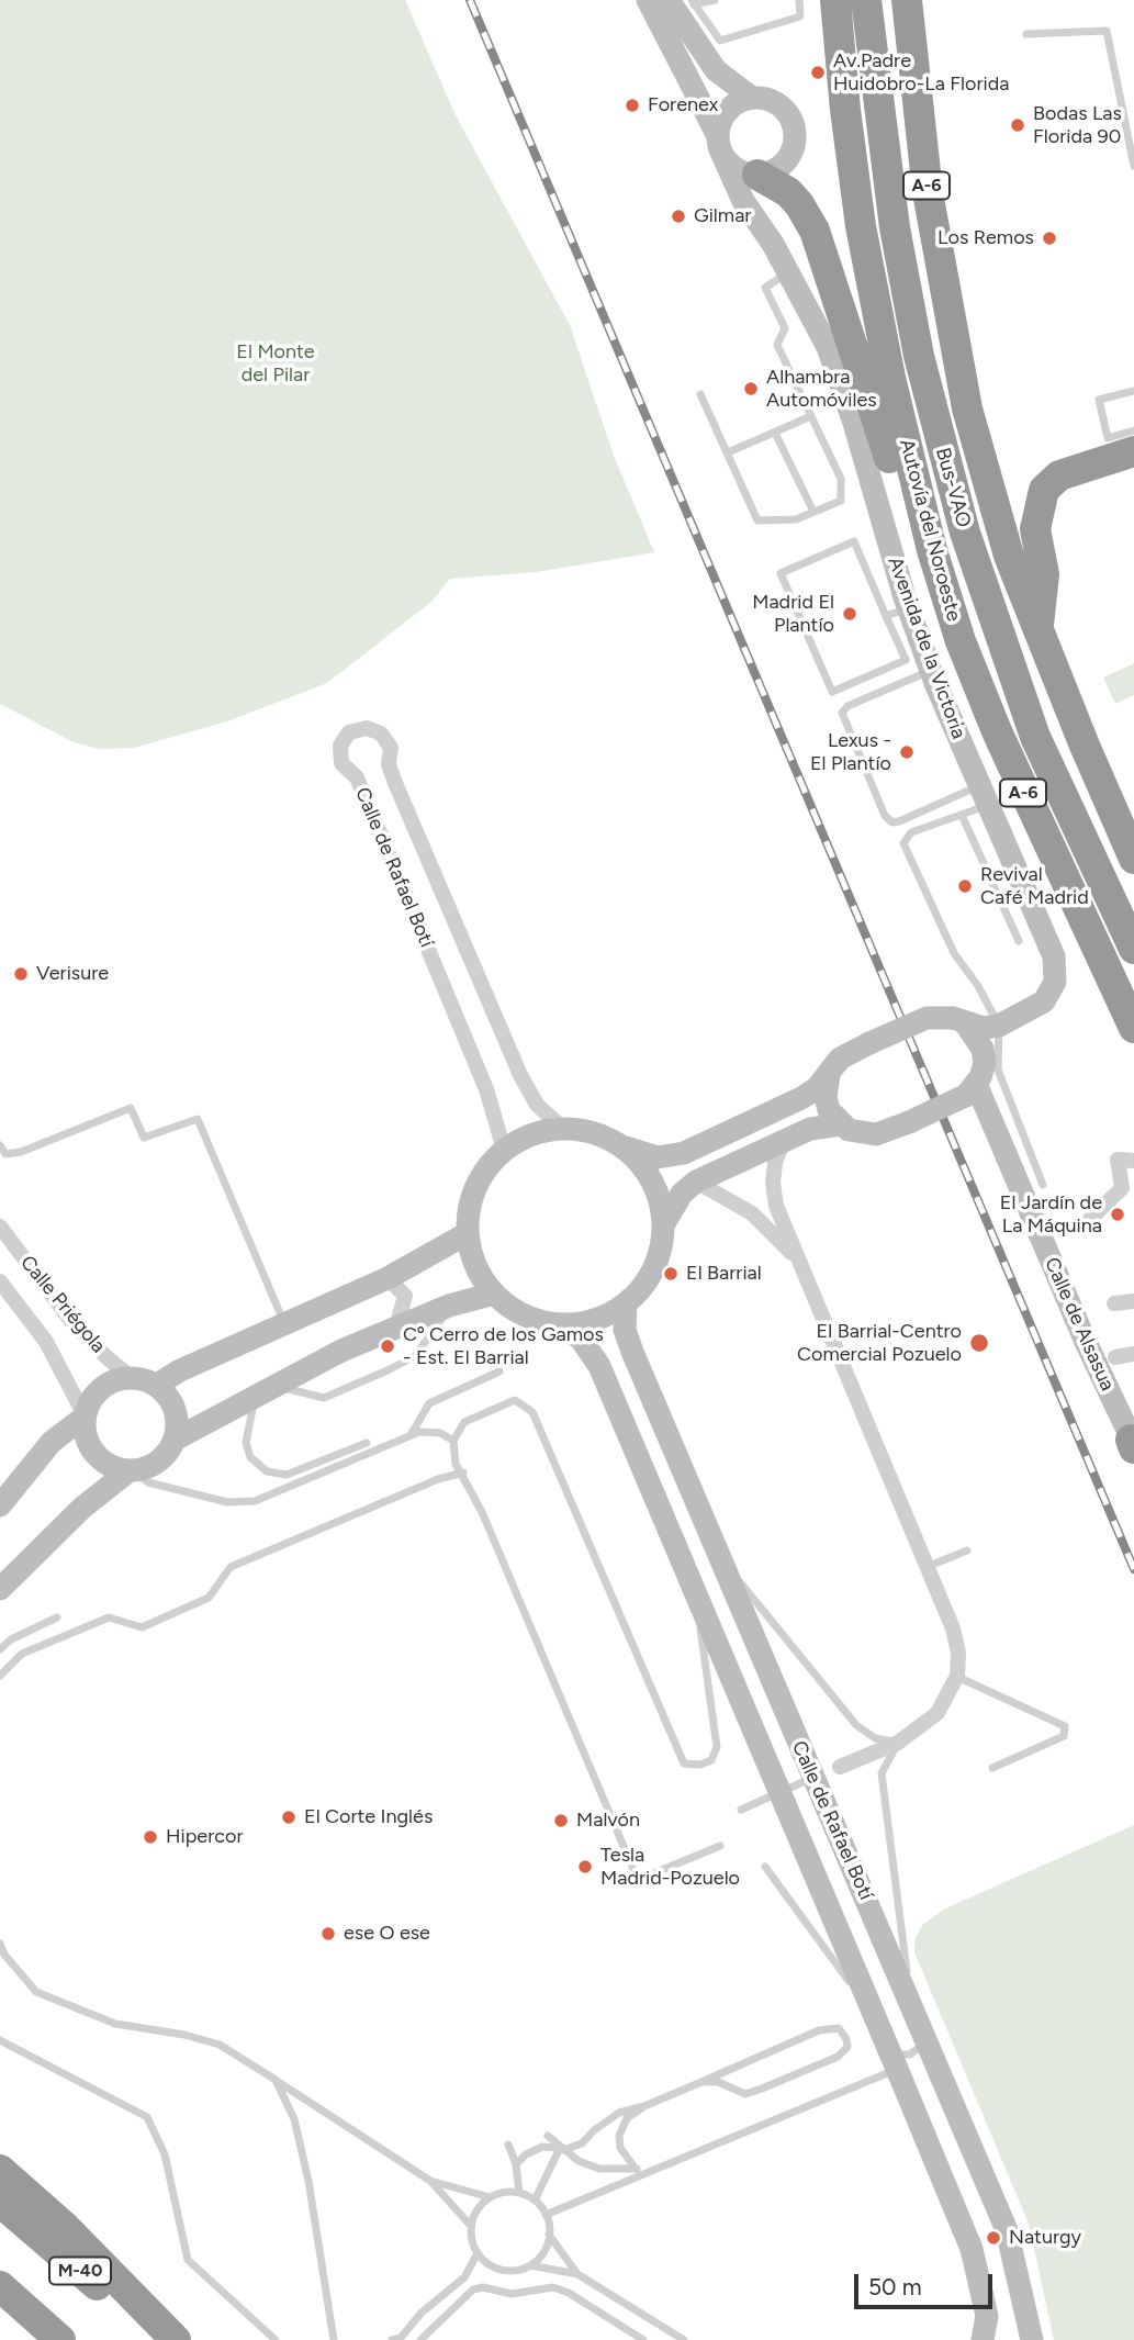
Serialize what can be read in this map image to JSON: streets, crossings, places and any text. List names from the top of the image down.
{
  "streets": {
    "highway": [
      "A-6",
      "Bus-VAO",
      "Autovía del Noroeste",
      "M-40"
    ],
    "street": [
      "Avenida de la Victoria",
      "Calle de Rafael Botí",
      "Calle Priégola",
      "Calle de Alsasua"
    ]
  },
  "parks": ["El Monte del Pilar"],
  "places": [
    "Av.Padre Huidobro-La Florida",
    "Forenex",
    "Bodas Las Florida 90",
    "Gilmar",
    "Los Remos",
    "Alhambra Automóviles",
    "Madrid El Plantío",
    "Lexus - El Plantío",
    "Revival Café Madrid",
    "Verisure",
    "El Jardín de La Máquina",
    "El Barrial",
    "El Barrial-Centro Comercial Pozuelo",
    "Cº Cerro de los Gamos - Est. El Barrial",
    "El Corte Inglés",
    "Malvón",
    "Hipercor",
    "Tesla Madrid-Pozuelo",
    "ese O ese",
    "Naturgy"
  ],
  "scale_bar": "50 m"
}
